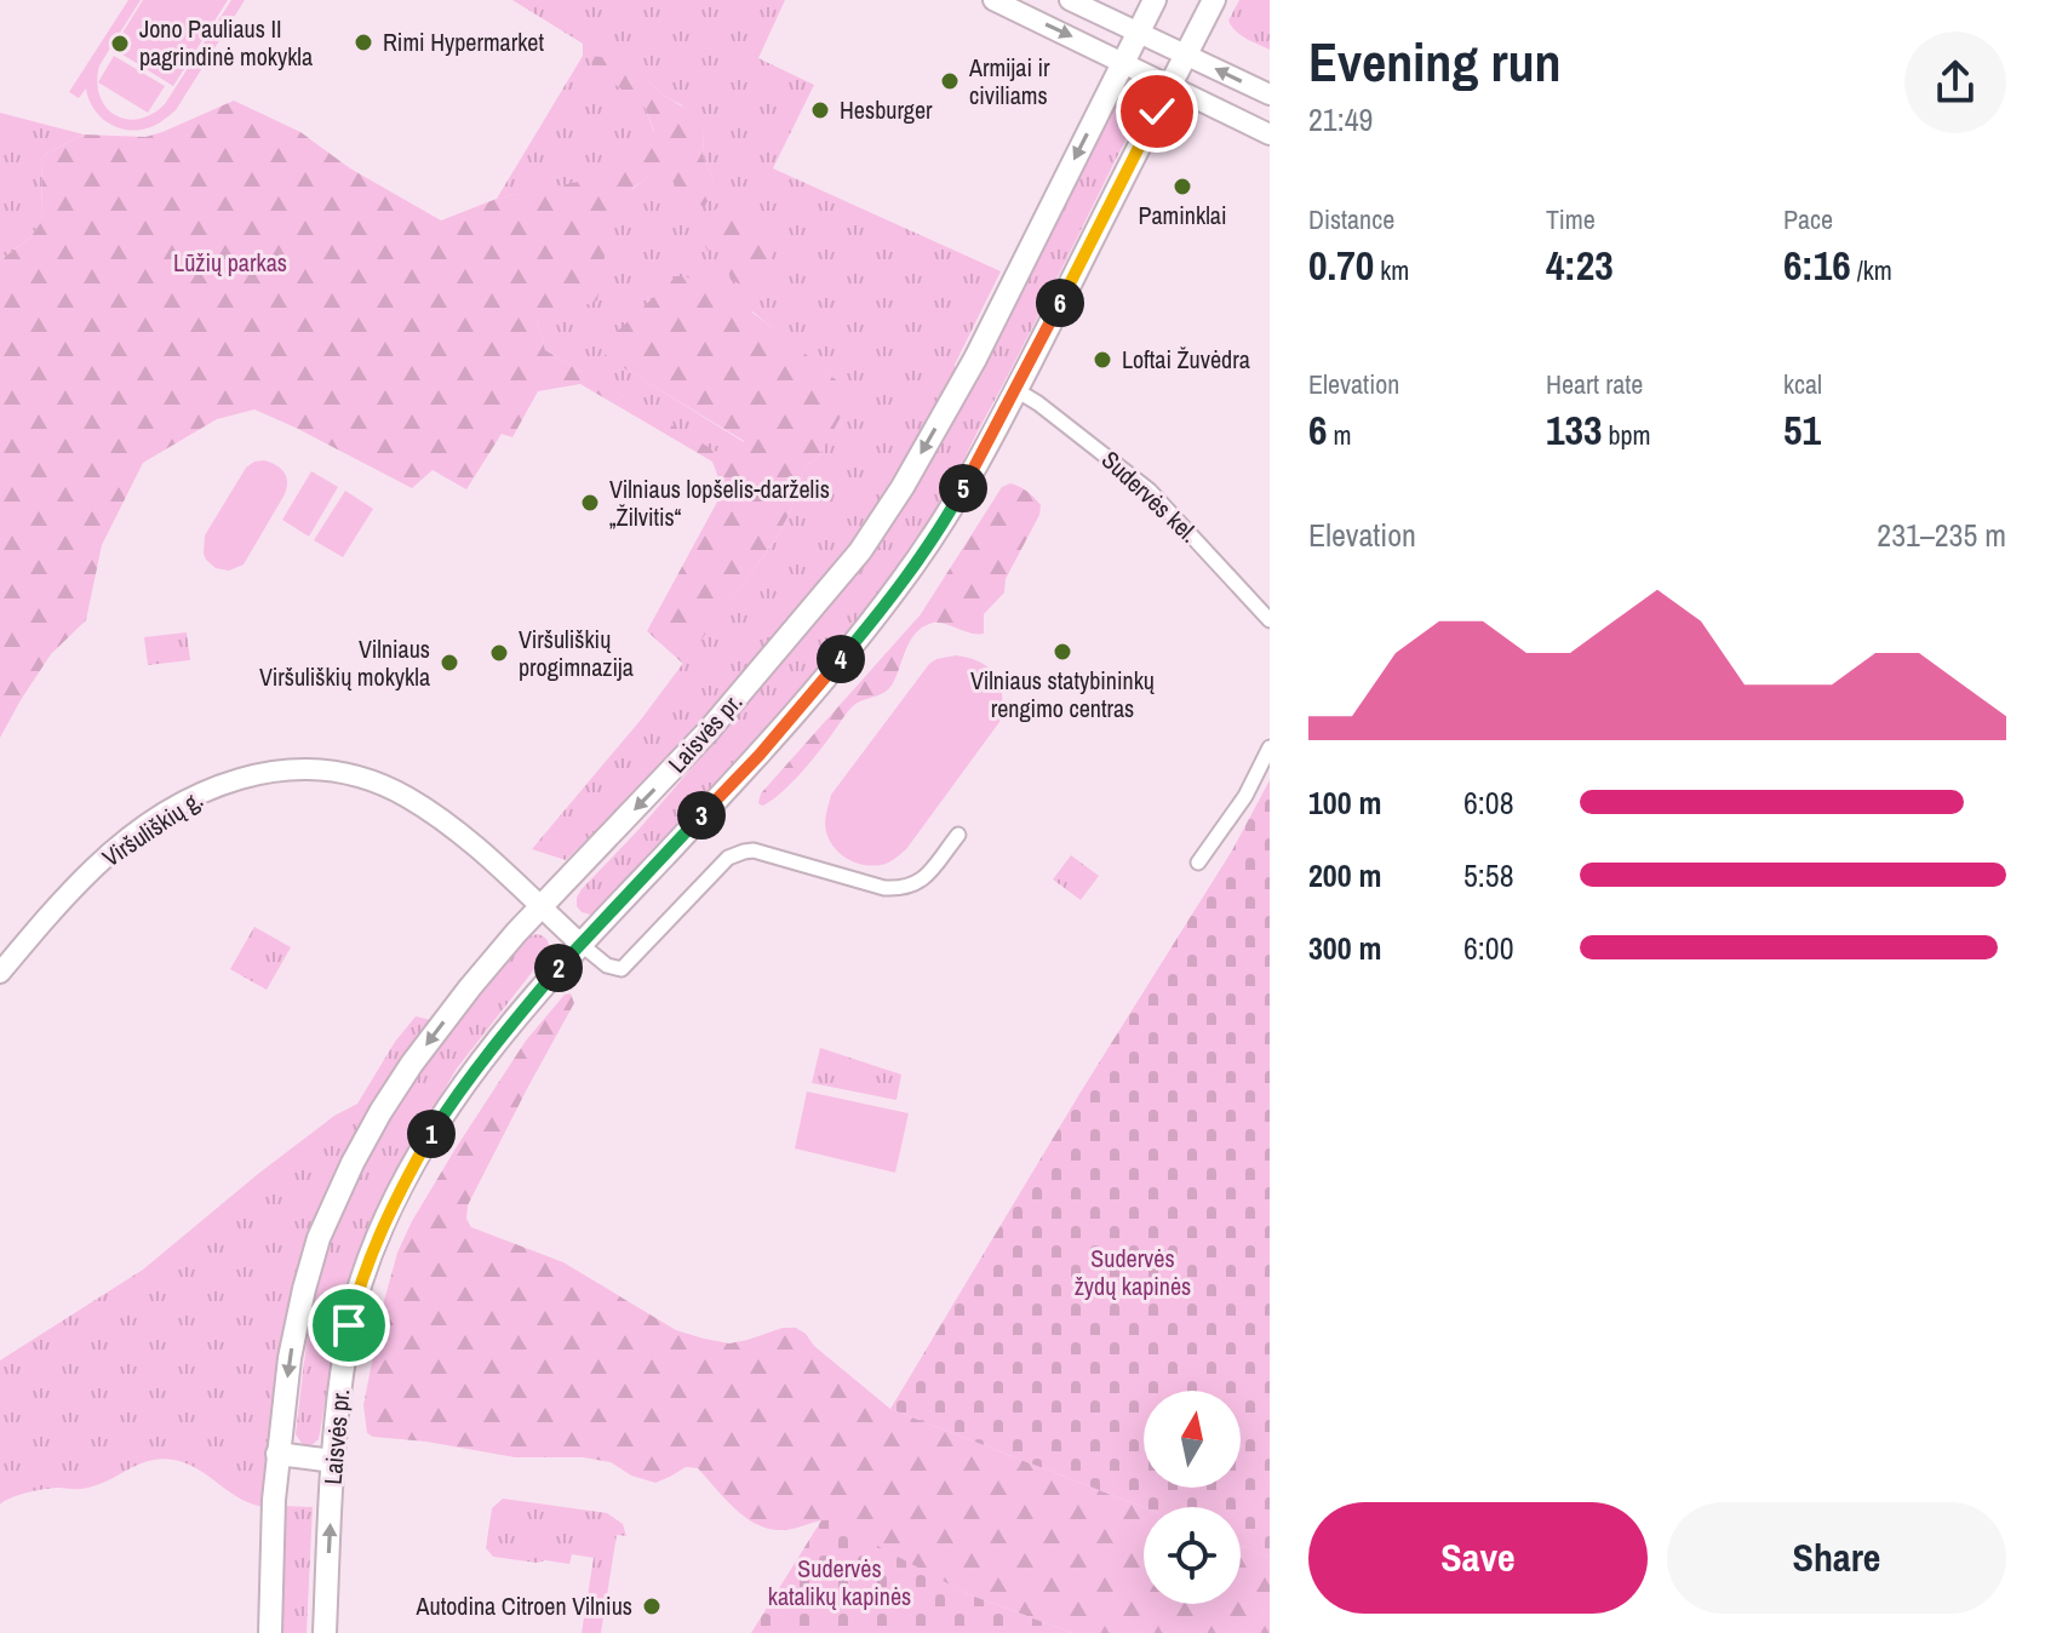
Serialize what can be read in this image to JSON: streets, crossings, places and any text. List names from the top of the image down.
{
  "streets": {
    "main road": ["Laisvės pr.", "Viršuliškių g."],
    "street": ["Sudervės kel."]
  },
  "crossings": [
    ["Sudervės kel.", "Laisvės pr."],
    ["Laisvės pr.", "Viršuliškių g."]
  ],
  "parks": ["Lūžių parkas", "Sudervės žydų kapinės", "Sudervės katalikų kapinės"],
  "places": [
    "Rimi Hypermarket",
    "Jono Pauliaus II pagrindinė mokykla",
    "Armijai ir civiliams",
    "Hesburger",
    "Paminklai",
    "Loftai Žuvėdra",
    "Vilniaus lopšelis-darželis „Žilvitis“",
    "Vilniaus statybininkų rengimo centras",
    "Viršuliškių progimnazija",
    "Vilniaus Viršuliškių mokykla",
    "Autodina Citroen Vilnius"
  ],
  "north": "top",
  "page": {
    "heading": ["Evening run", "21:49"],
    "stats": [
      ["Distance", "0.70 km"],
      ["Time", "4:23"],
      ["Pace", "6:16 /km"],
      ["Elevation", "6 m"],
      ["Heart rate", "133 bpm"],
      ["kcal", "51"]
    ],
    "pins": [
      "6",
      "5",
      "4",
      "3",
      "2",
      "1"
    ],
    "chart": ["Elevation", "231–235 m"],
    "list": [
      {
        "name": "100 m",
        "note": "6:08"
      },
      {
        "name": "200 m",
        "note": "5:58"
      },
      {
        "name": "300 m",
        "note": "6:00"
      }
    ],
    "buttons": ["Save", "Share"]
  }
}
